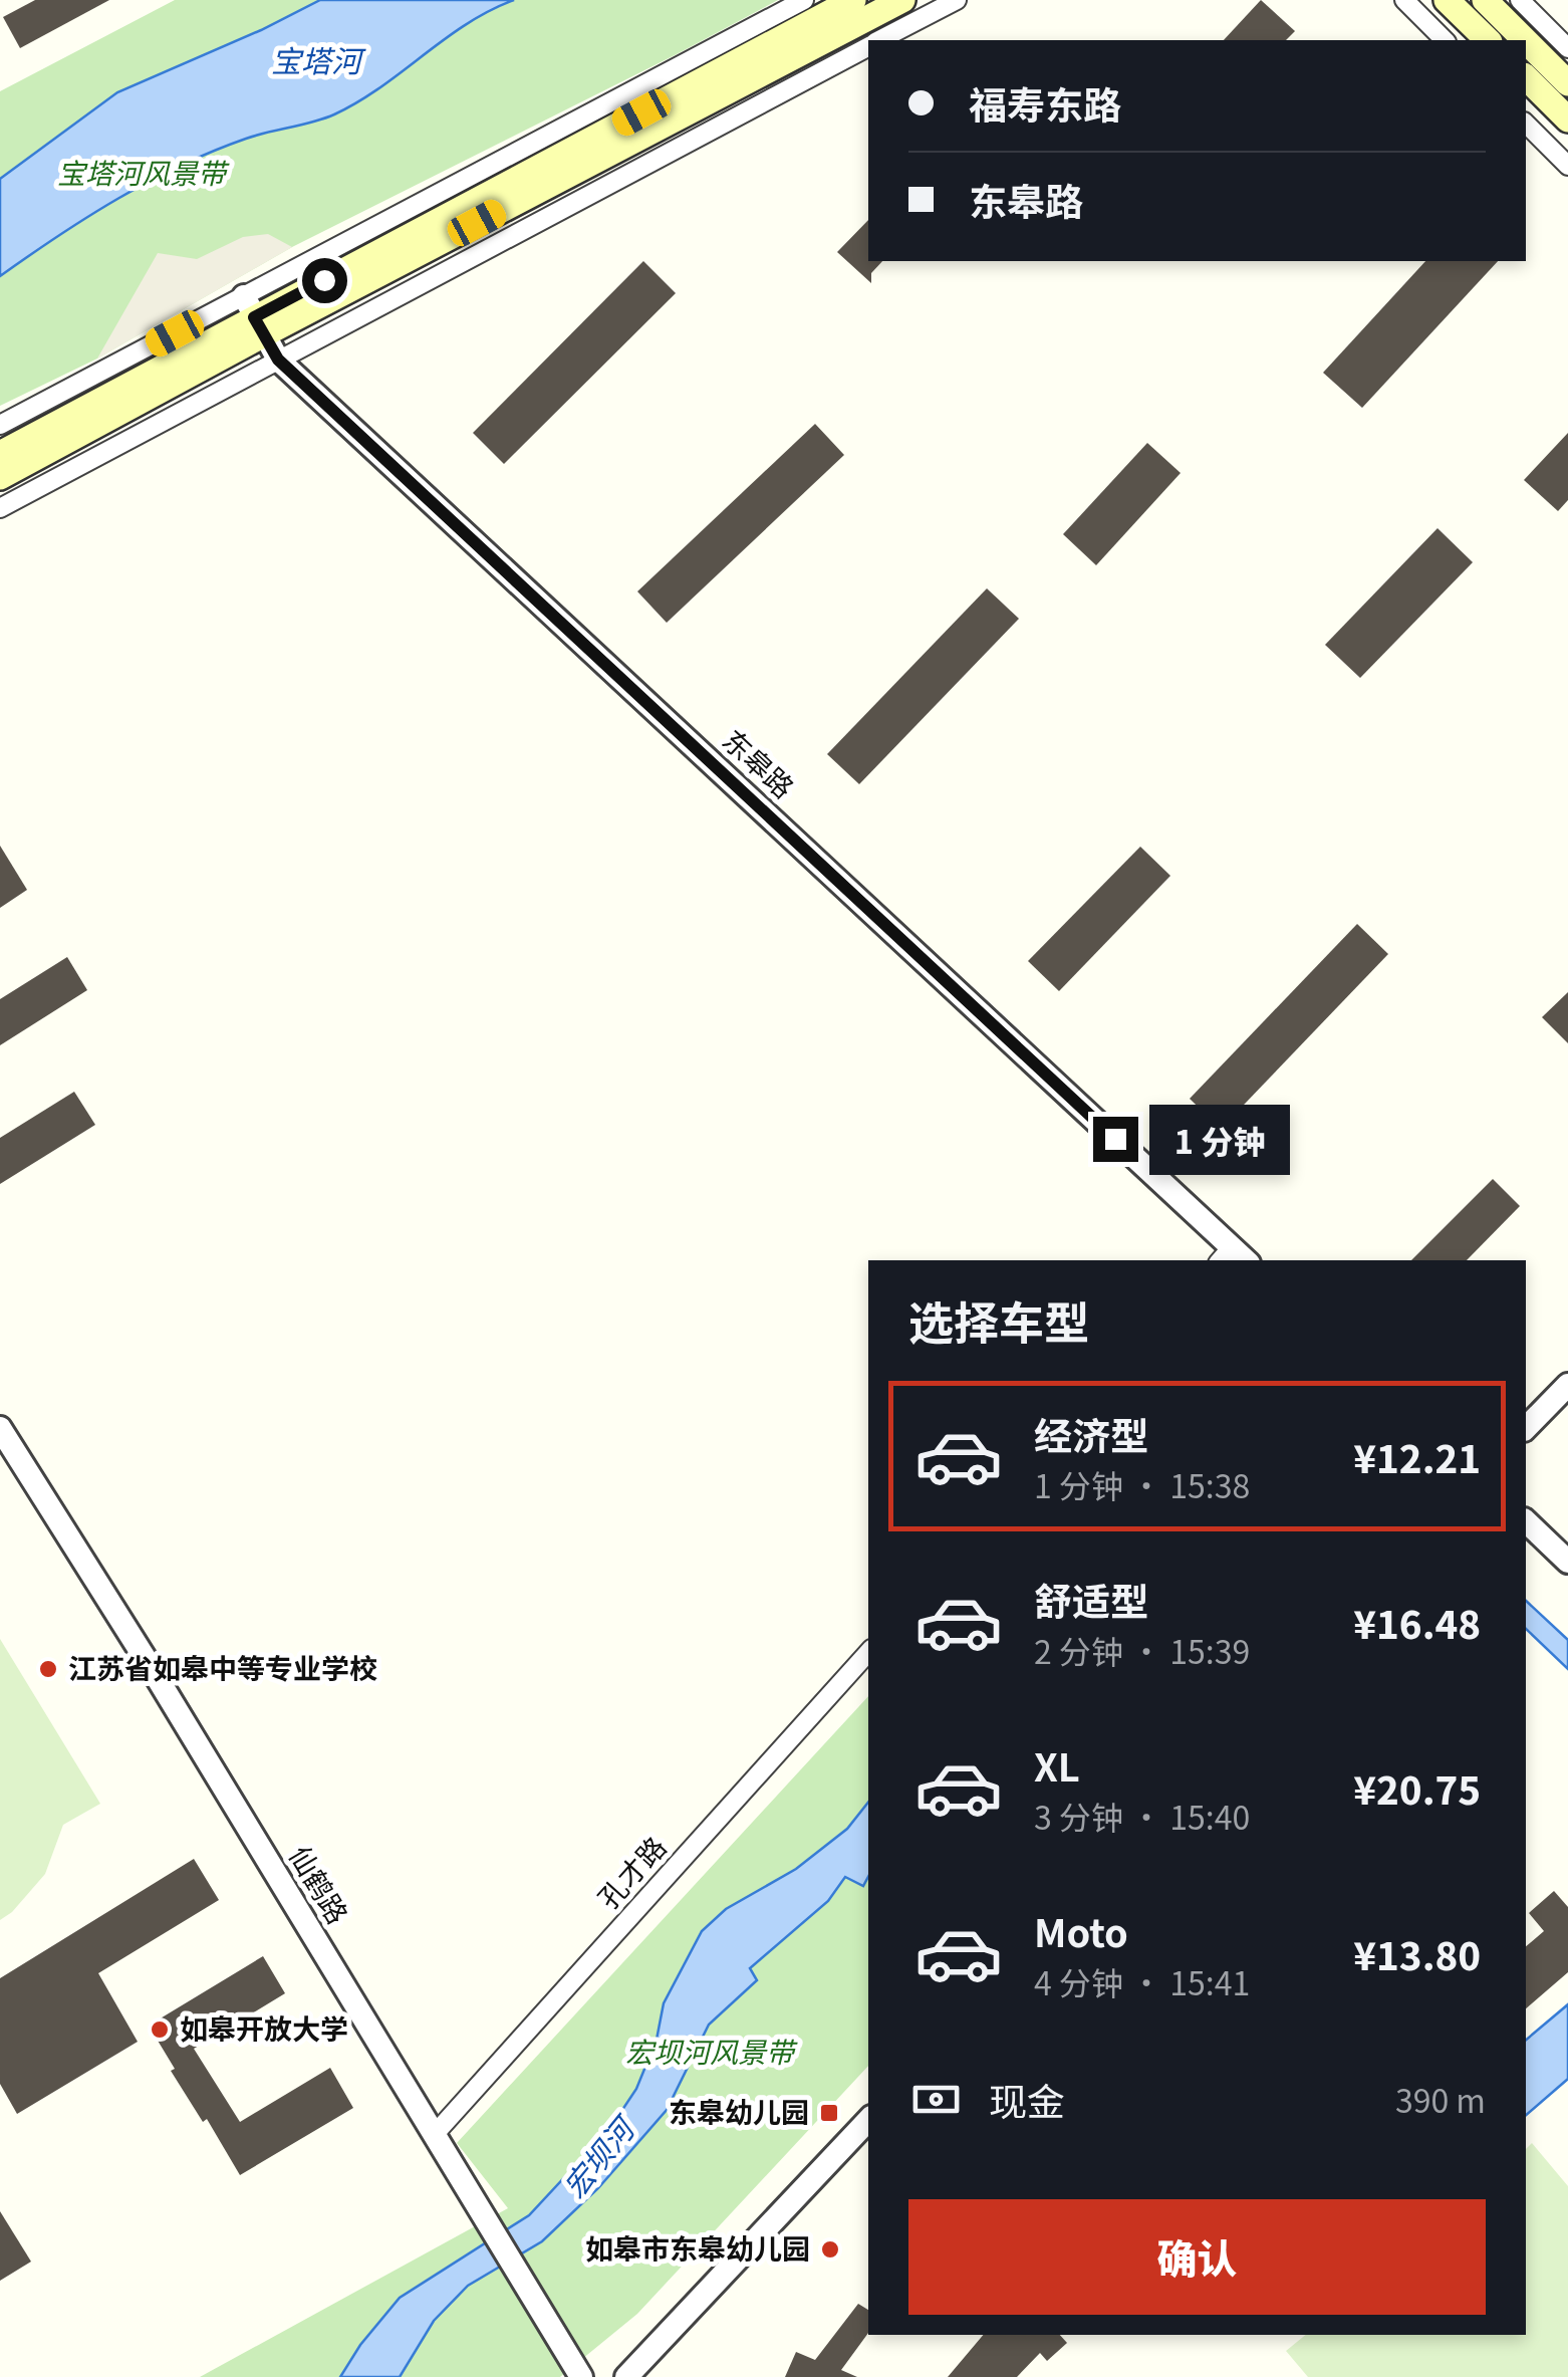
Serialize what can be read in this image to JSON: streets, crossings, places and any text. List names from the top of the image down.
{
  "streets": {
    "street": ["东皋路", "孔才路", "仙鹤路"]
  },
  "crossings": [
    ["孔才路", "仙鹤路"]
  ],
  "water": ["宝塔河", "宏坝河"],
  "parks": ["宝塔河风景带", "宏坝河风景带"],
  "places": {
    "other": ["江苏省如皋中等专业学校", "如皋开放大学", "如皋市东皋幼儿园"],
    "transit": ["东皋幼儿园"]
  },
  "page": {
    "banner": ["福寿东路", "东皋路"],
    "bubble": "1 分钟",
    "heading": "选择车型",
    "list": [
      {
        "name": "经济型",
        "note": "1 分钟 · 15:38",
        "value": "¥12.21"
      },
      {
        "name": "舒适型",
        "note": "2 分钟 · 15:39",
        "value": "¥16.48"
      },
      {
        "name": "XL",
        "note": "3 分钟 · 15:40",
        "value": "¥20.75"
      },
      {
        "name": "Moto",
        "note": "4 分钟 · 15:41",
        "value": "¥13.80"
      }
    ],
    "pay": ["现金", "390 m"],
    "buttons": "确认"
  }
}
